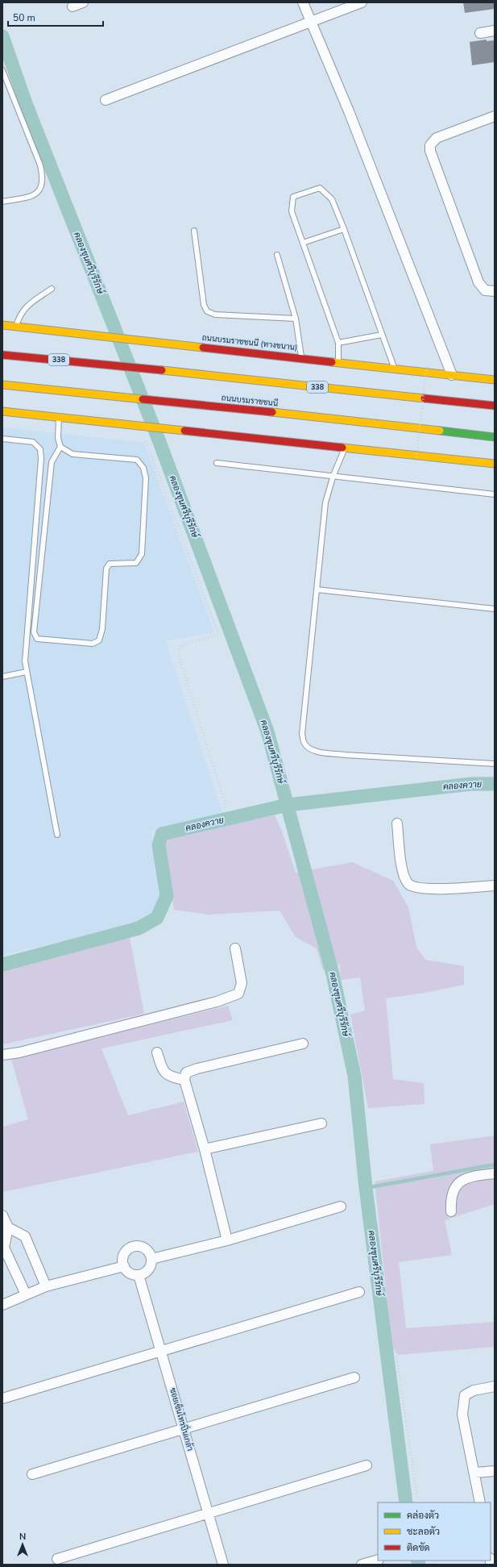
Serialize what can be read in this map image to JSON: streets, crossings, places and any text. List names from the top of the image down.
{
  "streets": {
    "main road": ["ถนนบรมราชชนนี (ทางขนาน)", "338", "ถนนบรมราชชนนี"],
    "street": ["ซอยเซ็นโทรปิ่นเกล้า"]
  },
  "water": ["คลองขุนศรีบุรีรักษ์", "คลองควาย"],
  "legend": ["คล่องตัว", "ชะลอตัว", "ติดขัด"],
  "scale_bar": "50 m",
  "north": "top"
}
